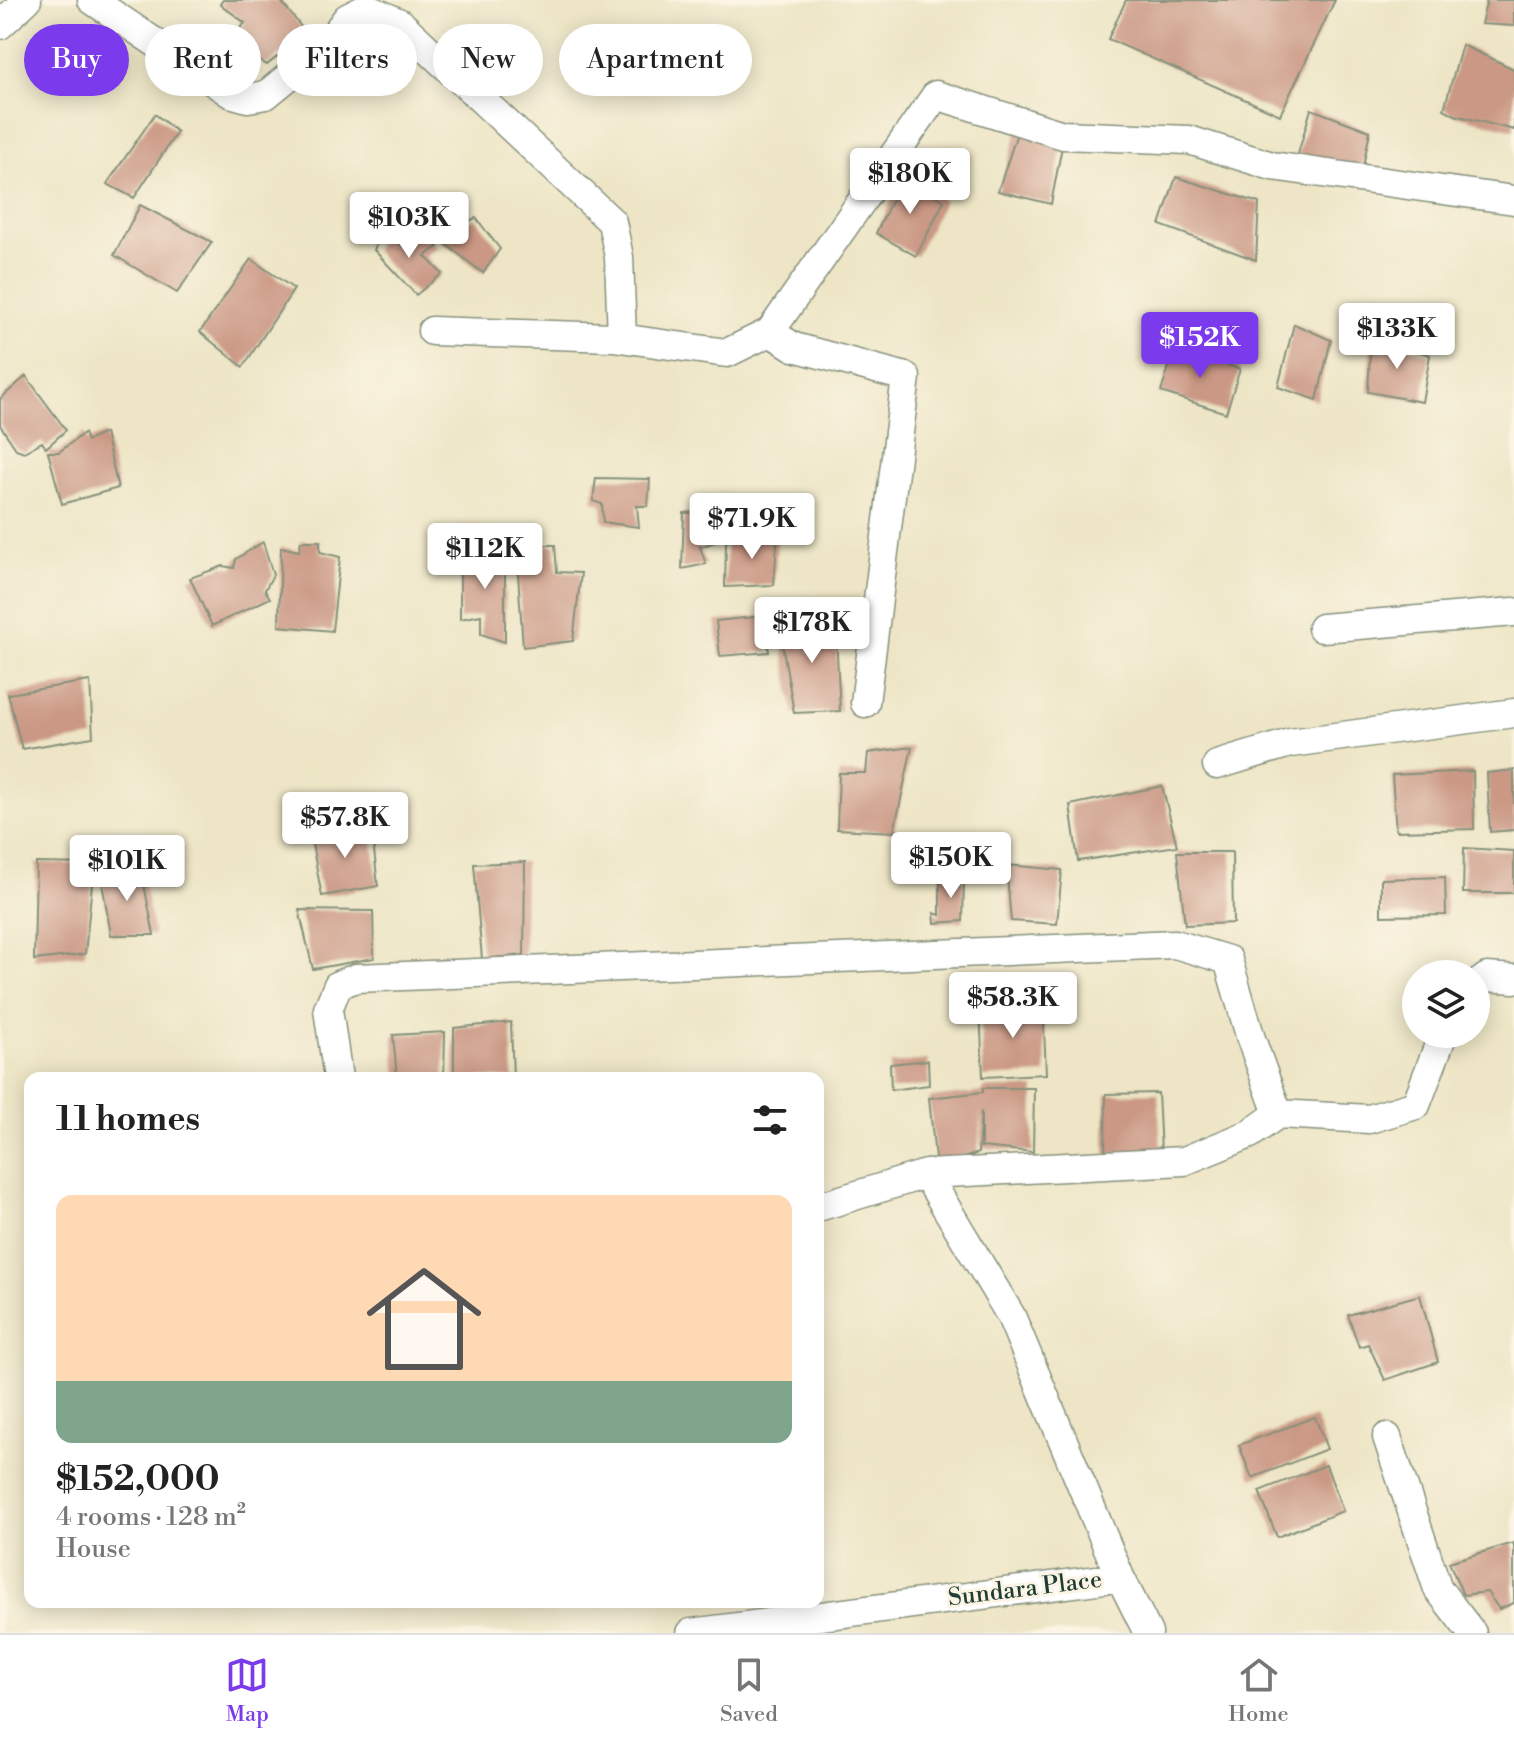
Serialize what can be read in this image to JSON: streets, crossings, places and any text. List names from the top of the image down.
{
  "streets": {
    "street": ["Sundara Place"]
  },
  "page": {
    "chip": [
      "Buy",
      "Rent",
      "Filters",
      "New",
      "Apartment"
    ],
    "price": [
      "$180K",
      "$103K",
      "$133K",
      "$152K",
      "$71.9K",
      "$112K",
      "$178K",
      "$57.8K",
      "$150K",
      "$101K",
      "$58.3K"
    ],
    "heading": "11 homes",
    "list": [
      {
        "name": "$152,000",
        "note": "4 rooms · 128 m² · House"
      }
    ],
    "tabs": ["Map", "Saved", "Home"]
  }
}
